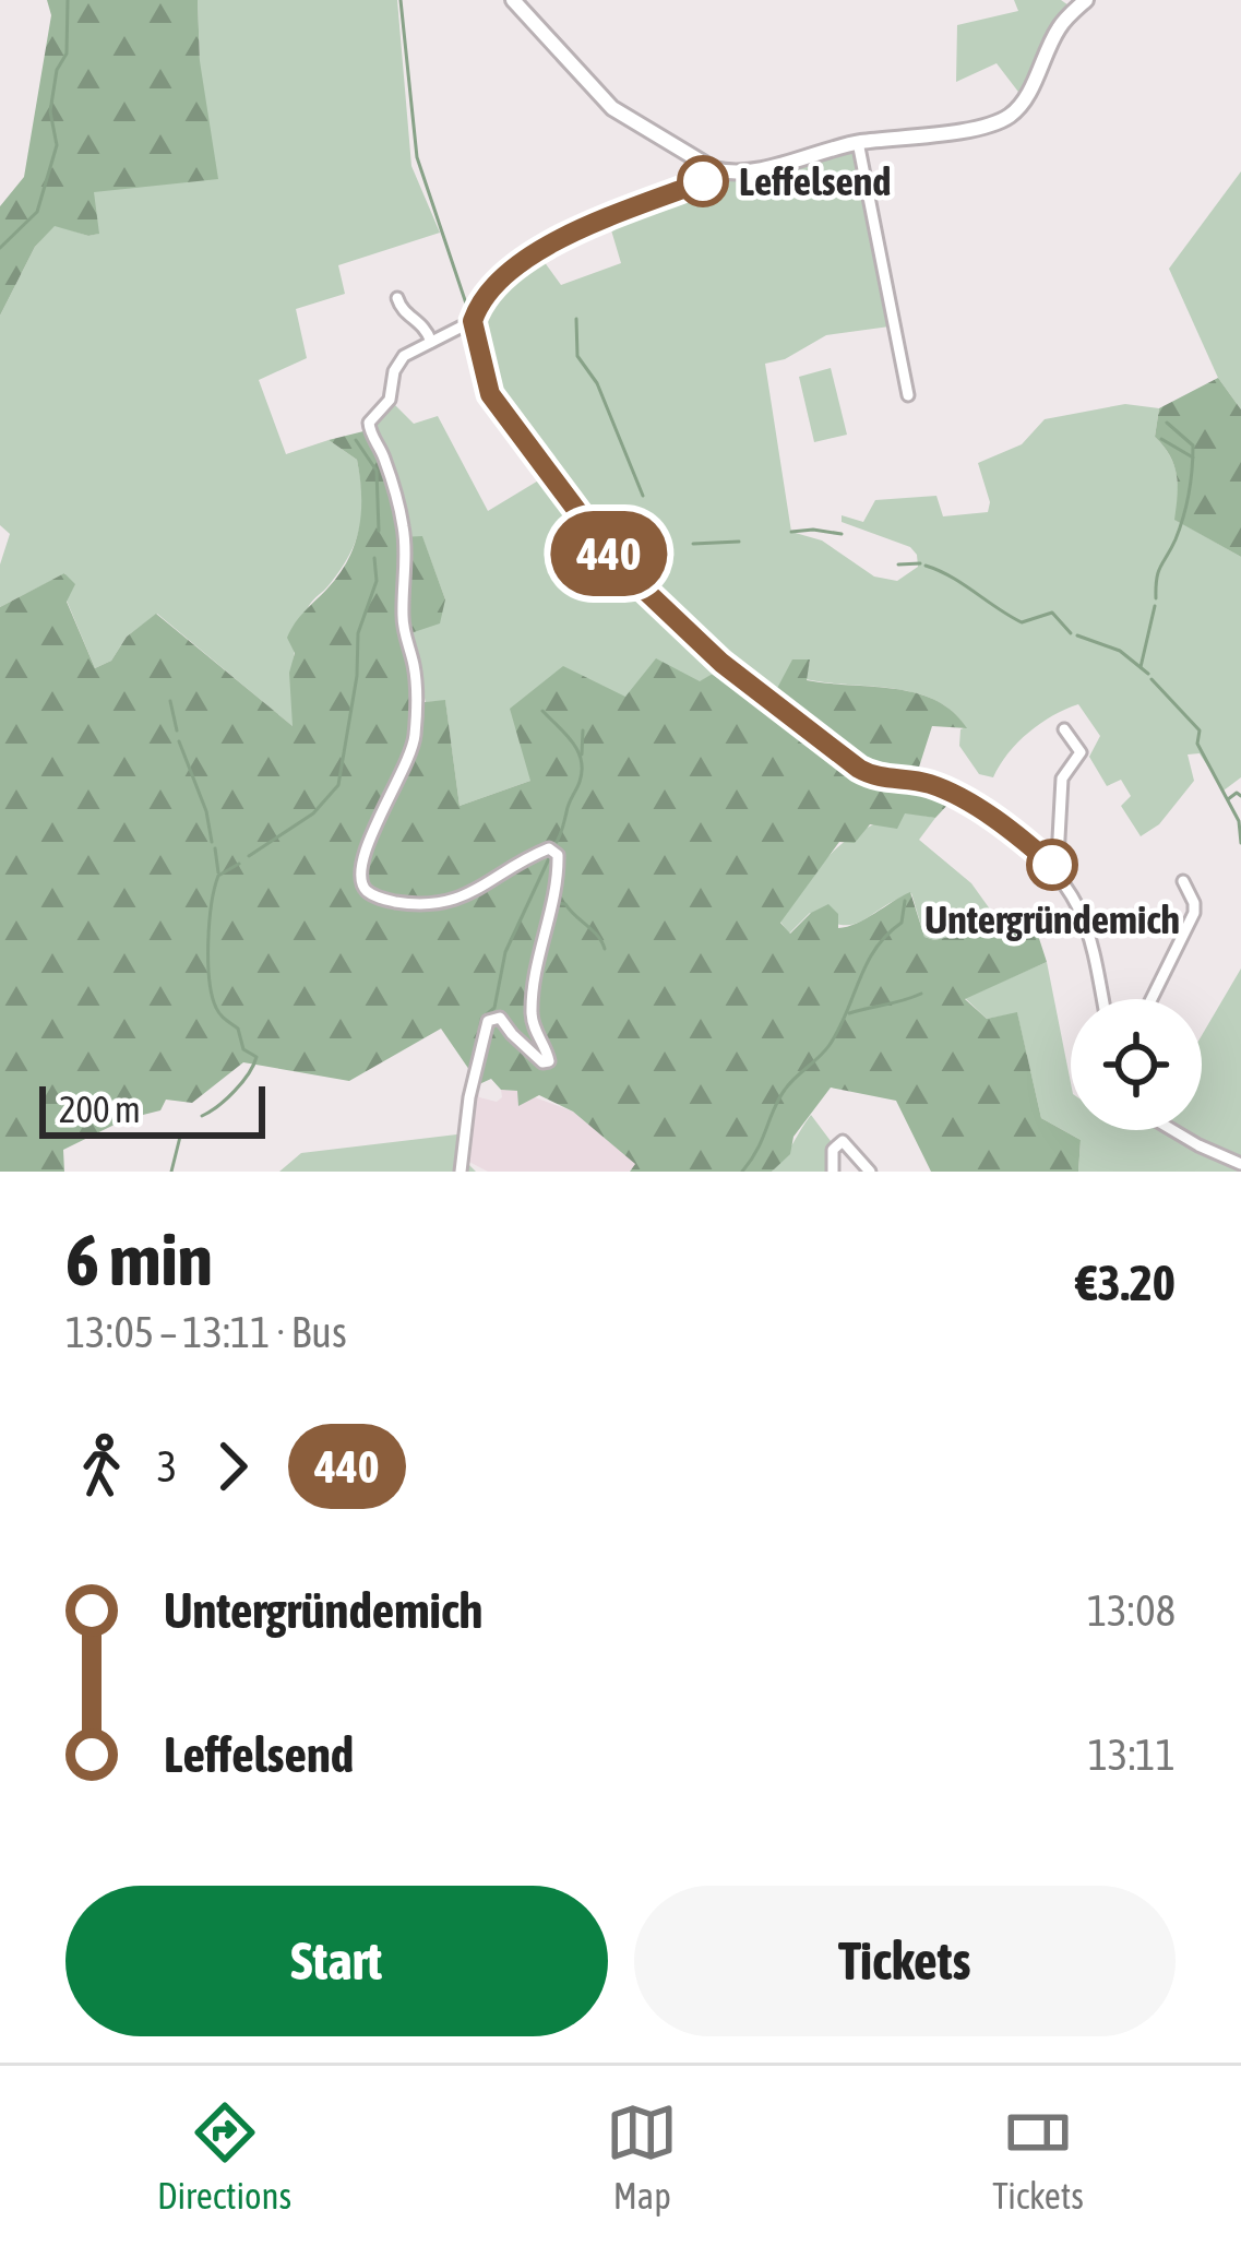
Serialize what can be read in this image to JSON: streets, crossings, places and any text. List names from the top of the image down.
{
  "places": ["Leffelsend", "Untergründemich"],
  "lines": ["bus line 440"],
  "scale_bar": "200 m",
  "page": {
    "on_map": "440",
    "scale": "200 m",
    "heading": ["6 min", "13:05 – 13:11 · Bus", "€3.20"],
    "legs": ["3", "440"],
    "list": [
      {
        "name": "Untergründemich",
        "value": "13:08"
      },
      {
        "name": "Leffelsend",
        "value": "13:11"
      }
    ],
    "buttons": ["Start", "Tickets"],
    "tabs": ["Directions", "Map", "Tickets"]
  }
}
